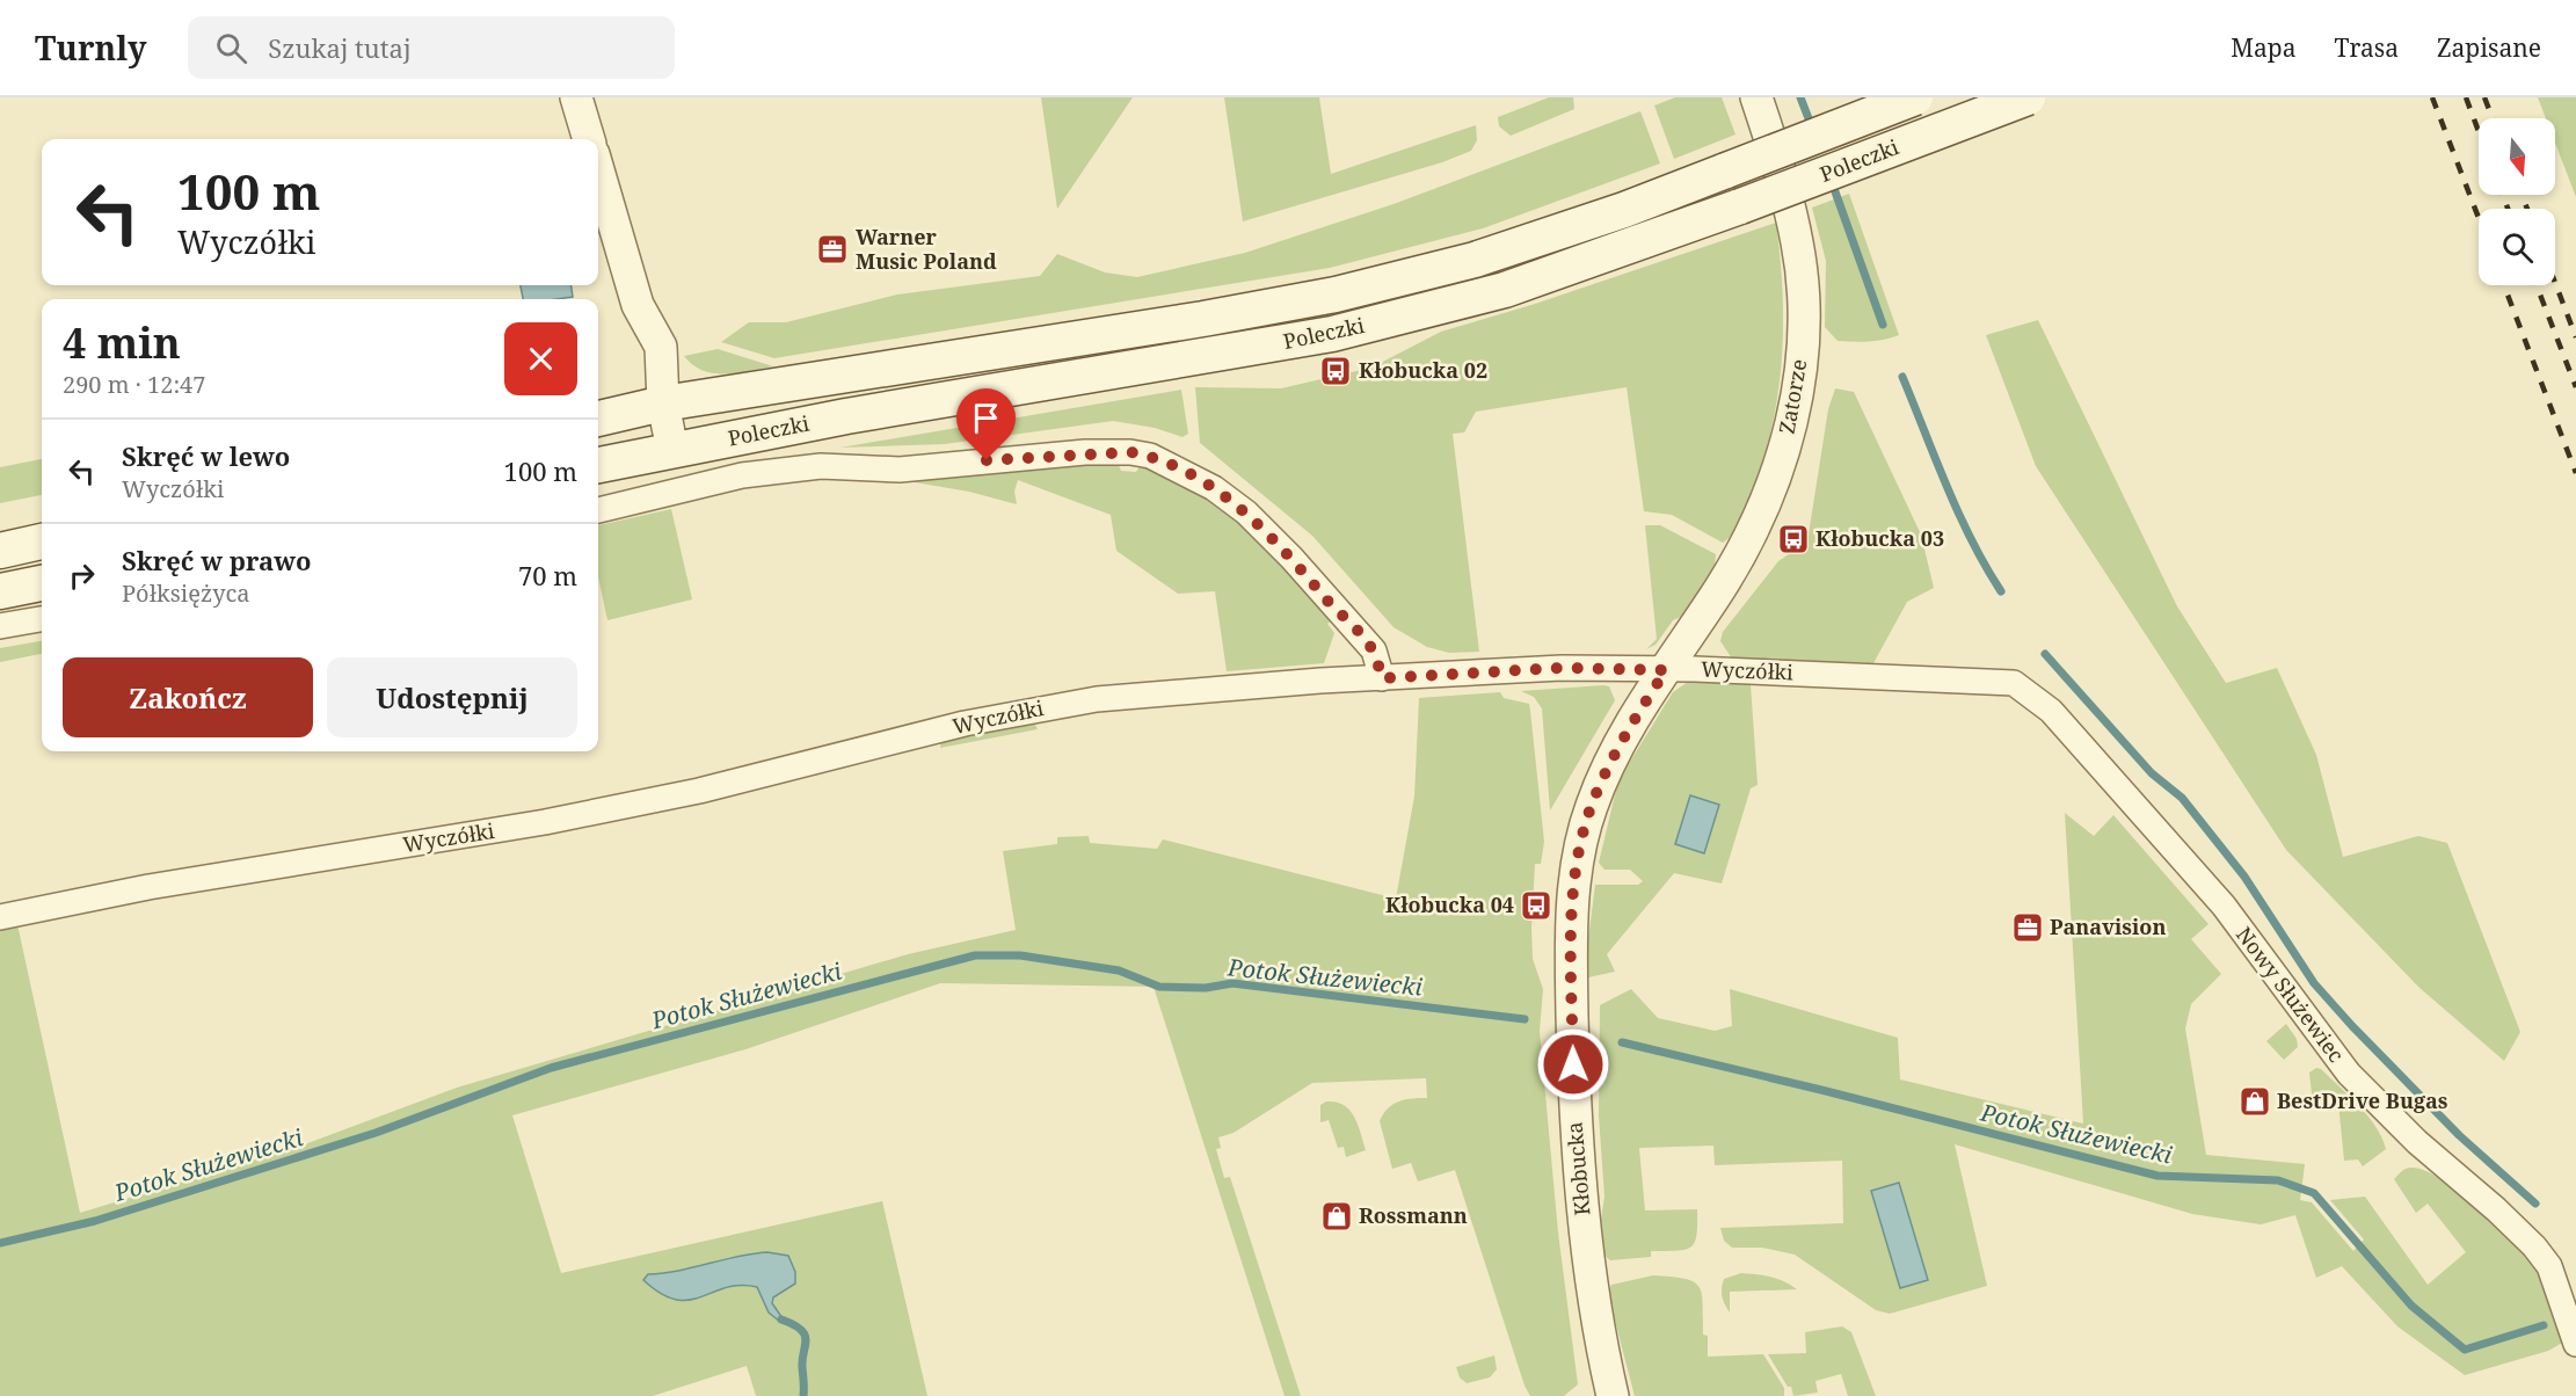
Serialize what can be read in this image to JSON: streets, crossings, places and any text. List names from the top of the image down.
{
  "streets": {
    "main road": ["Poleczki"],
    "street": [
      "Zatorze",
      "Wyczółki",
      "Nowy Służewiec",
      "Kłobucka"
    ]
  },
  "crossings": [
    ["Poleczki", "Wyczółki"],
    ["Zatorze", "Wyczółki"],
    ["Zatorze", "Kłobucka"],
    ["Wyczółki", "Nowy Służewiec"],
    ["Wyczółki", "Kłobucka"]
  ],
  "water": ["Potok Służewiecki"],
  "places": {
    "office": ["Warner Music Poland", "Panavision"],
    "bus stop": ["Kłobucka 02", "Kłobucka 03", "Kłobucka 04"],
    "shop": ["BestDrive Bugas", "Rossmann"]
  },
  "north": "bottom",
  "page": {
    "header": "Turnly",
    "search": "Szukaj tutaj",
    "nav": ["Mapa", "Trasa", "Zapisane"],
    "turn": ["100 m", "Wyczółki"],
    "heading": ["4 min", "290 m · 12:47"],
    "list": [
      {
        "name": "Skręć w lewo",
        "note": "Wyczółki",
        "value": "100 m"
      },
      {
        "name": "Skręć w prawo",
        "note": "Półksiężyca",
        "value": "70 m"
      }
    ],
    "buttons": ["Zakończ", "Udostępnij"]
  }
}
